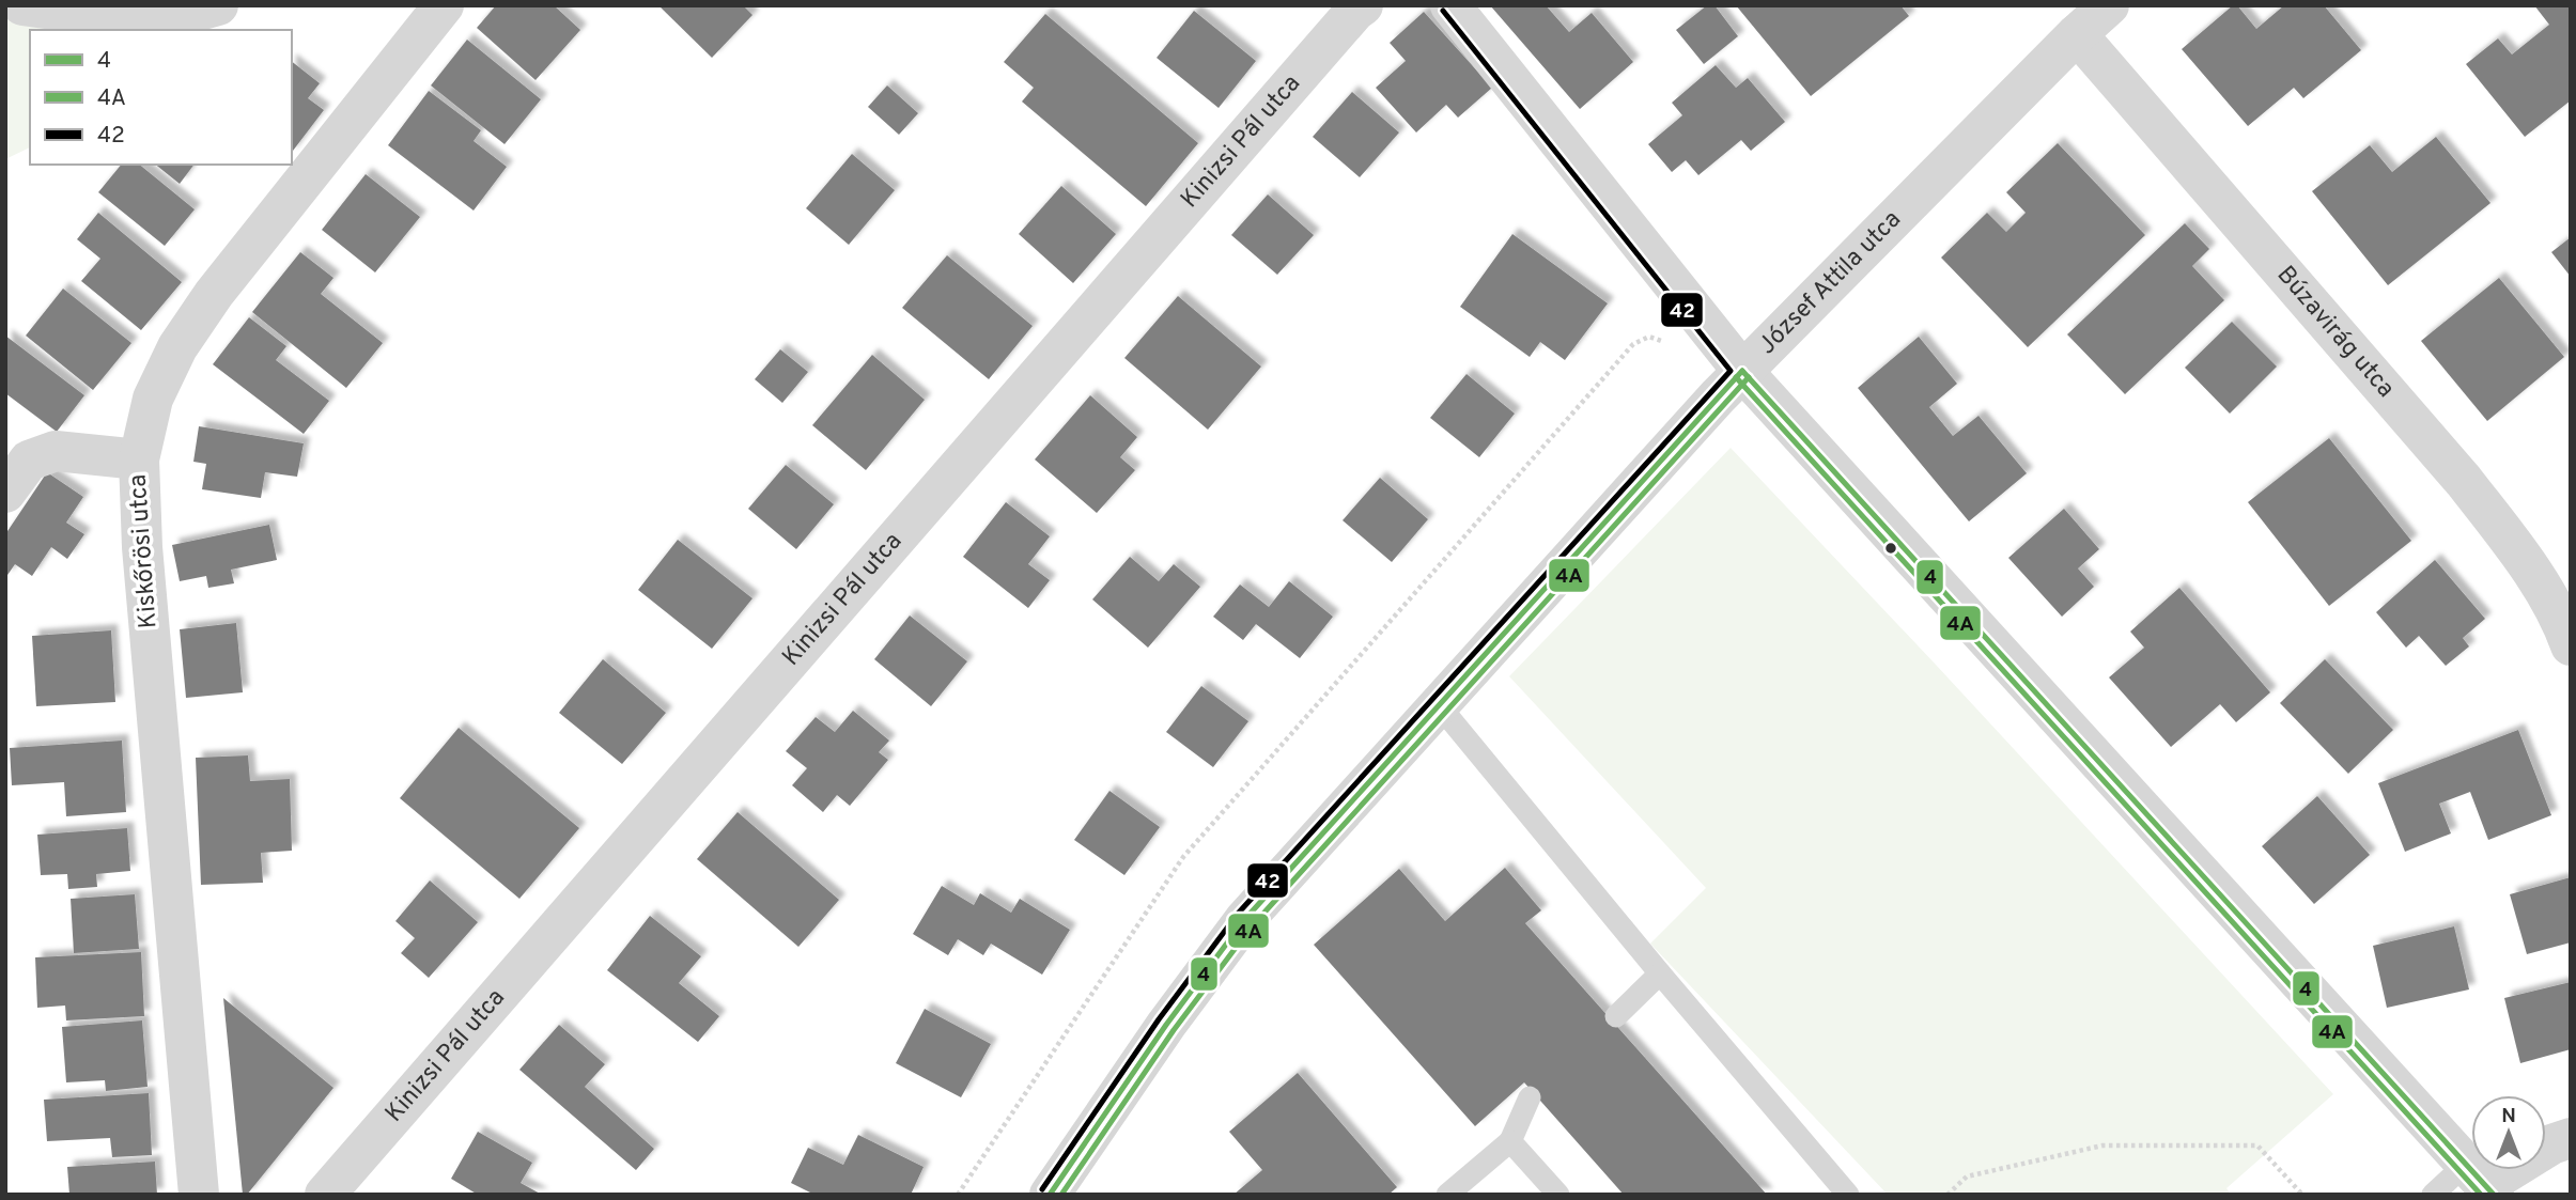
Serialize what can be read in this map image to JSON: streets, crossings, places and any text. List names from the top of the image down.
{
  "streets": {
    "street": [
      "Kinizsi Pál utca",
      "József Attila utca",
      "Búzavirág utca",
      "Kiskőrösi utca"
    ]
  },
  "crossings": [
    ["József Attila utca", "Búzavirág utca"]
  ],
  "lines": ["transit line 42", "transit line 4", "transit line 4A"],
  "legend": ["4", "4A", "42"],
  "north": "top"
}
